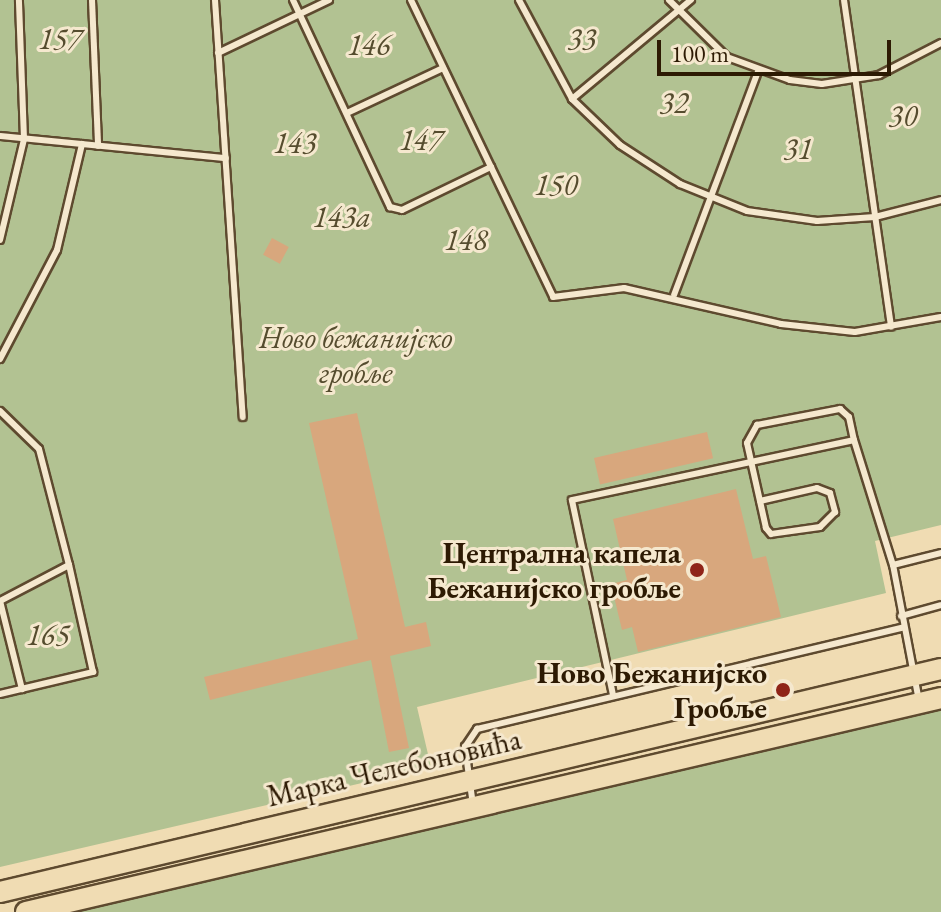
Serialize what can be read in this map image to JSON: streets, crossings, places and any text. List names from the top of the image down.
{
  "streets": {
    "main road": ["Марка Челебоновића"]
  },
  "parks": [
    "157",
    "33",
    "146",
    "32",
    "30",
    "147",
    "143",
    "31",
    "150",
    "143a",
    "148",
    "Ново бежанијско гробље",
    "165"
  ],
  "places": ["Централна капела Бежанијско гробље", "Ново Бежанијско Гробље"],
  "scale_bar": "100 m"
}
